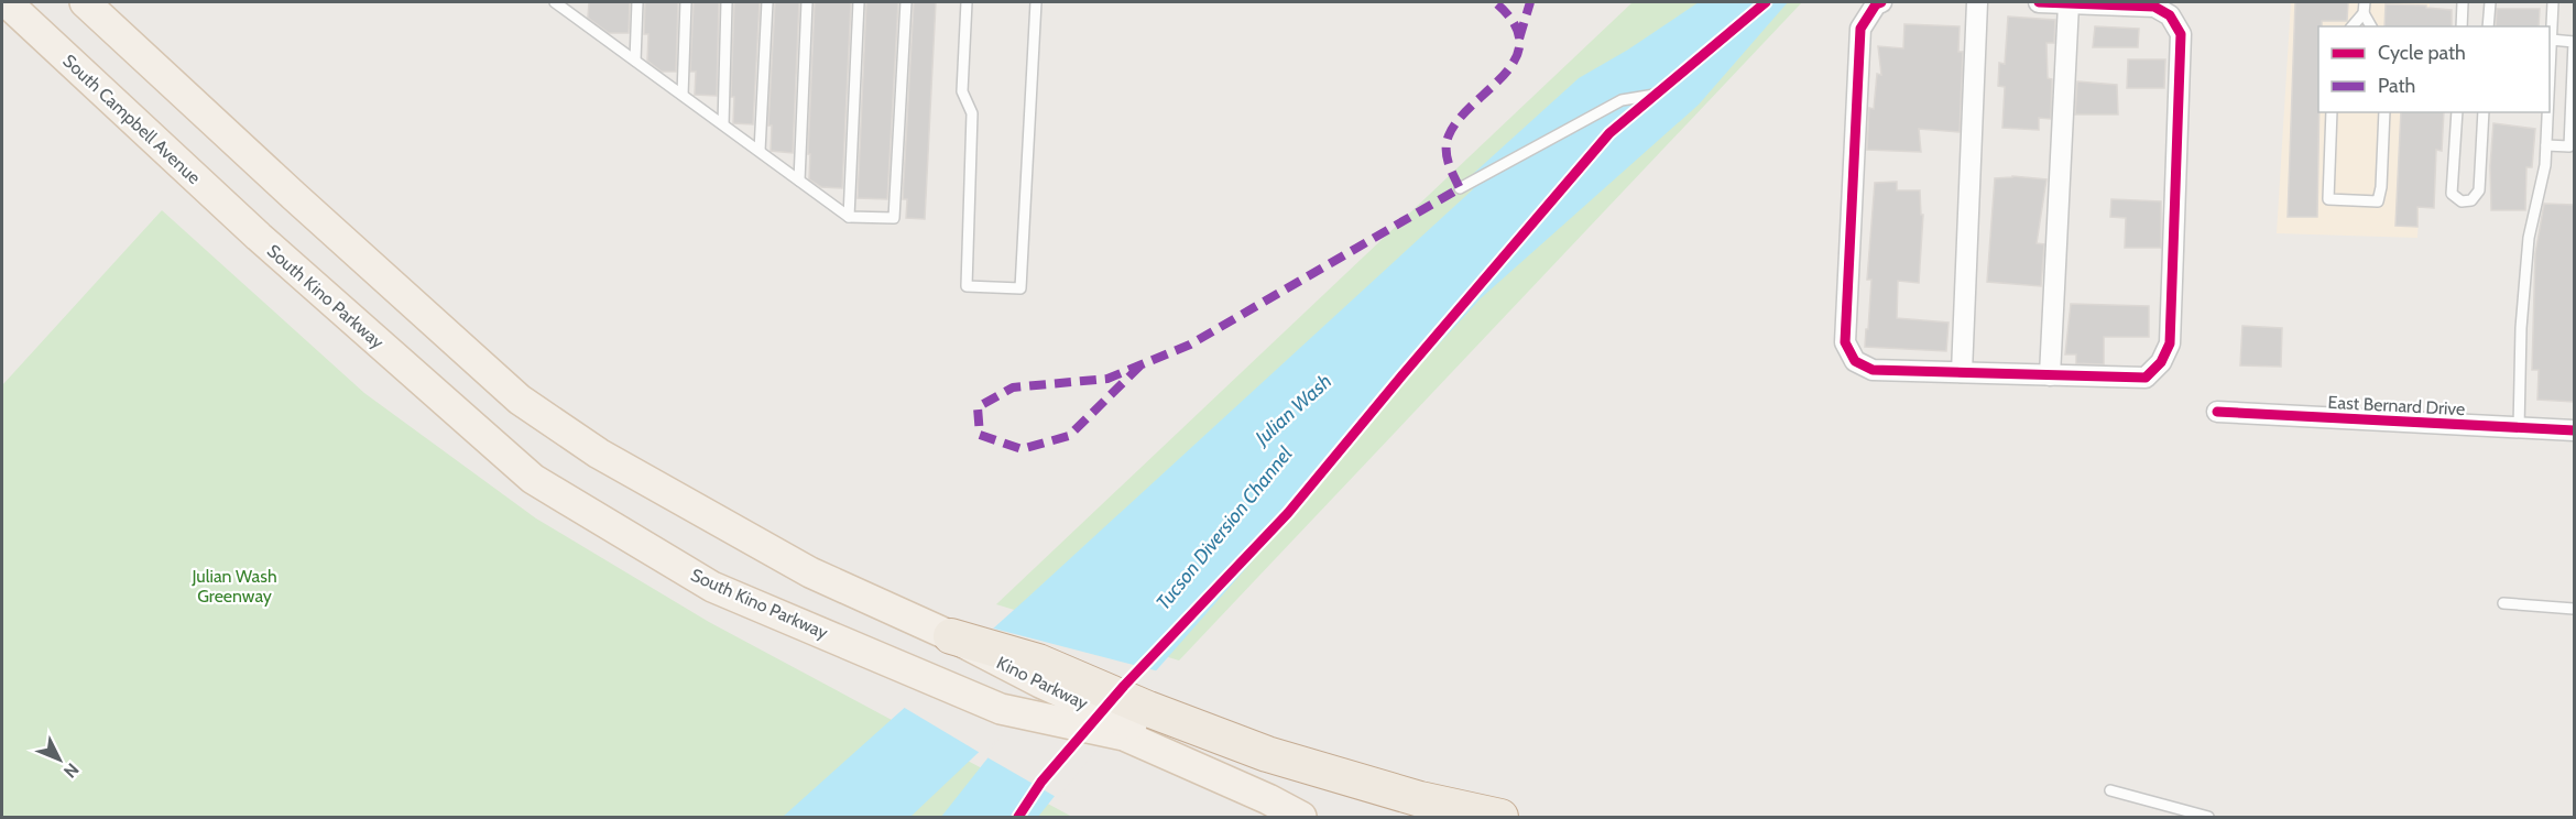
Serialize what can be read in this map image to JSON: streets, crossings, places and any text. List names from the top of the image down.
{
  "streets": {
    "main road": ["South Campbell Avenue", "South Kino Parkway"],
    "street": ["East Bernard Drive"]
  },
  "crossings": [
    ["South Campbell Avenue", "South Kino Parkway"]
  ],
  "water": ["Julian Wash", "Tucson Diversion Channel"],
  "parks": ["Julian Wash Greenway"],
  "legend": ["Cycle path", "Path"],
  "north": "bottom right"
}
